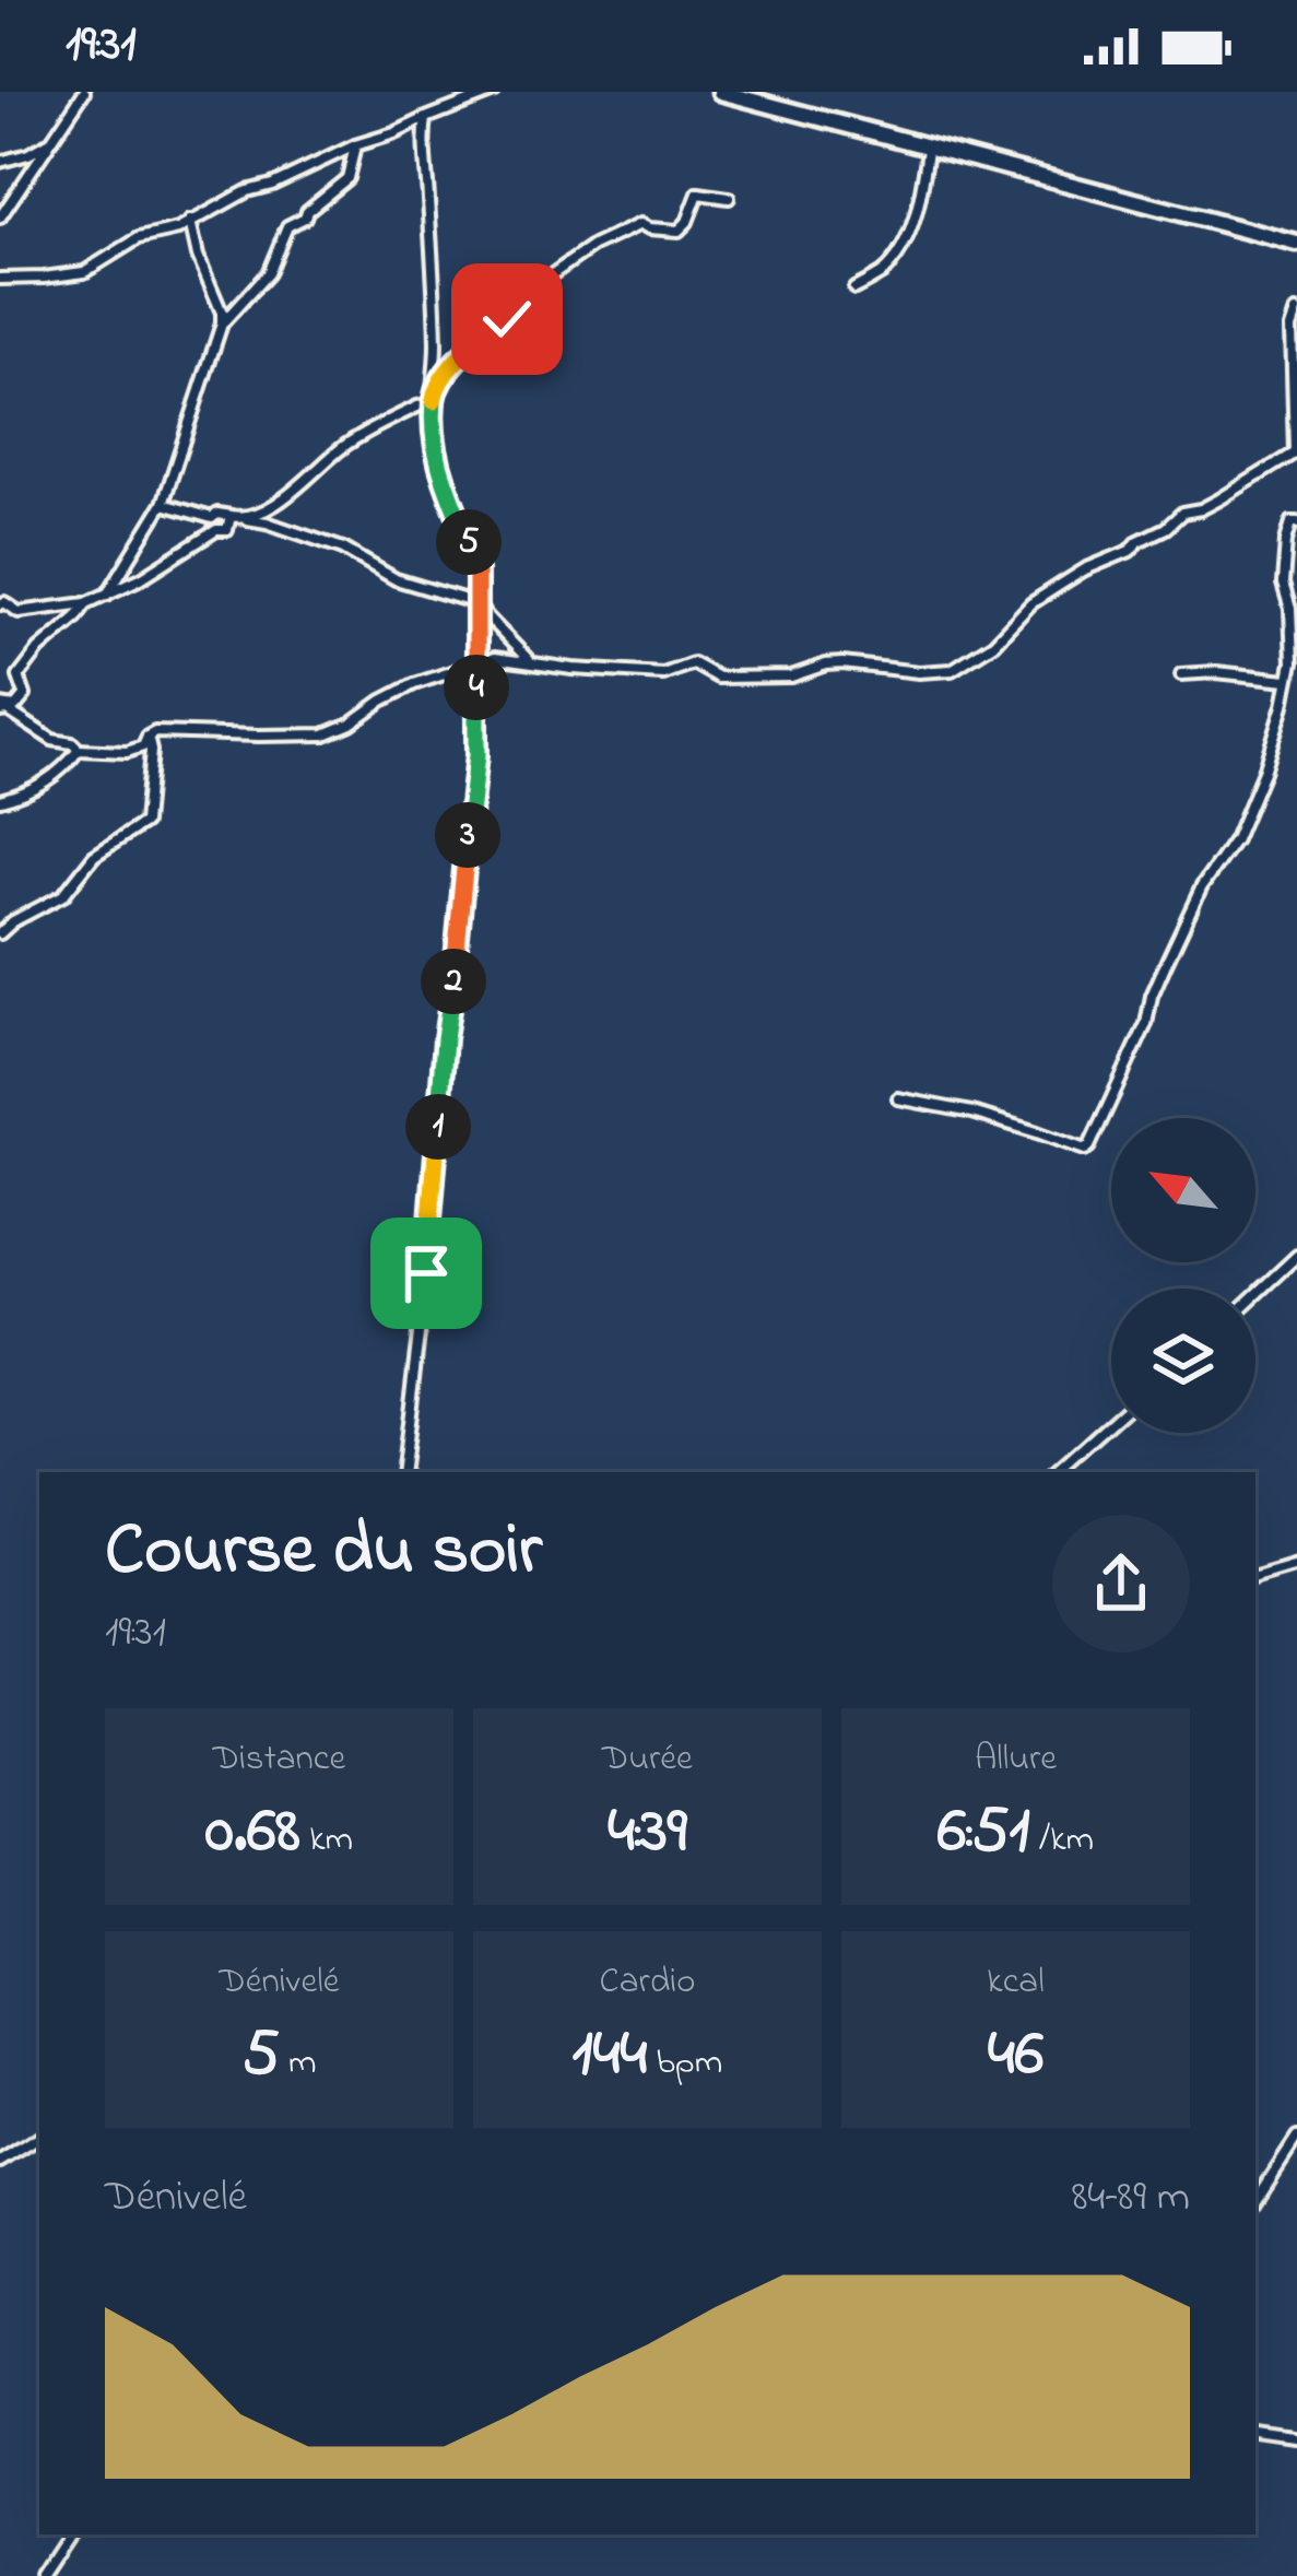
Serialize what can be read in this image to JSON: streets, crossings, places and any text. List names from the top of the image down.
{
  "north": "top left",
  "page": {
    "status": "19:31",
    "pins": [
      "5",
      "4",
      "3",
      "2",
      "1"
    ],
    "heading": ["Course du soir", "19:31"],
    "stats": [
      ["Distance", "0.68 km"],
      ["Durée", "4:39"],
      ["Allure", "6:51 /km"],
      ["Dénivelé", "5 m"],
      ["Cardio", "144 bpm"],
      ["kcal", "46"]
    ],
    "chart": ["Dénivelé", "84–89 m"]
  }
}
